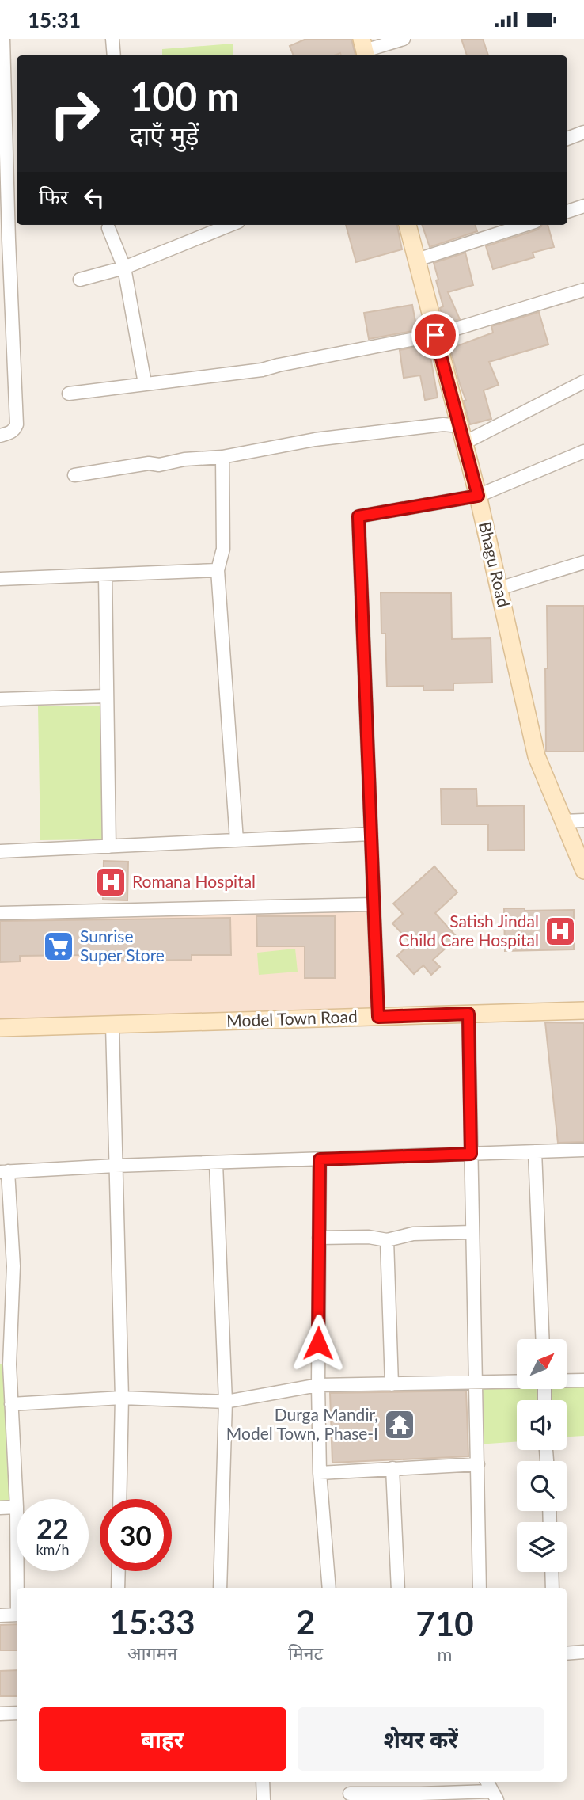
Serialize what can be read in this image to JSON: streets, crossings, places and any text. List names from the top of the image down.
{
  "streets": {
    "street": ["Bhagu Road", "Model Town Road"]
  },
  "places": {
    "hospital": ["Romana Hospital", "Satish Jindal Child Care Hospital"],
    "supermarket": ["Sunrise Super Store"],
    "temple": ["Durga Mandir, Model Town, Phase-I"]
  },
  "north": "top right",
  "page": {
    "status": "15:31",
    "turn": ["100 m", "दाएँ मुड़ें"],
    "then": "फिर",
    "speed": "22 km/h",
    "limit": "30",
    "eta": [
      "15:33",
      "आगमन",
      "2",
      "मिनट",
      "710",
      "m"
    ],
    "buttons": ["बाहर", "शेयर करें"]
  }
}
